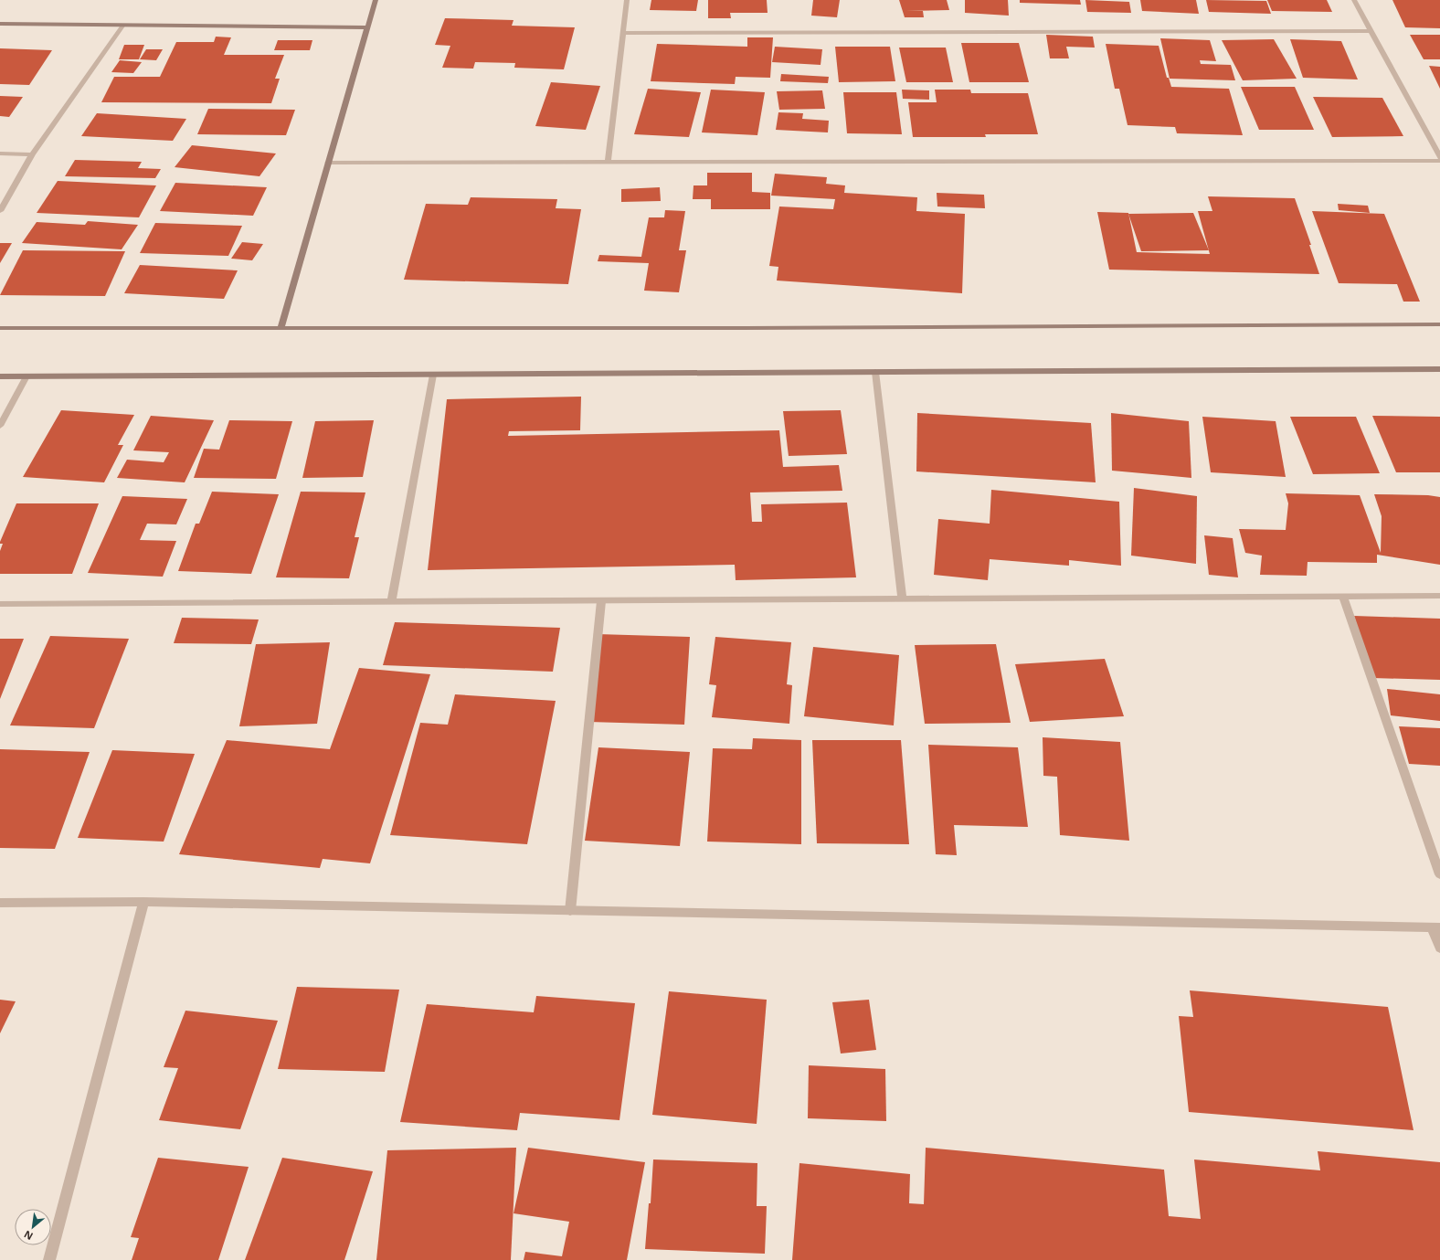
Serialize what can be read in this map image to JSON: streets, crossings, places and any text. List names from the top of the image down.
{
  "north": "bottom left"
}
